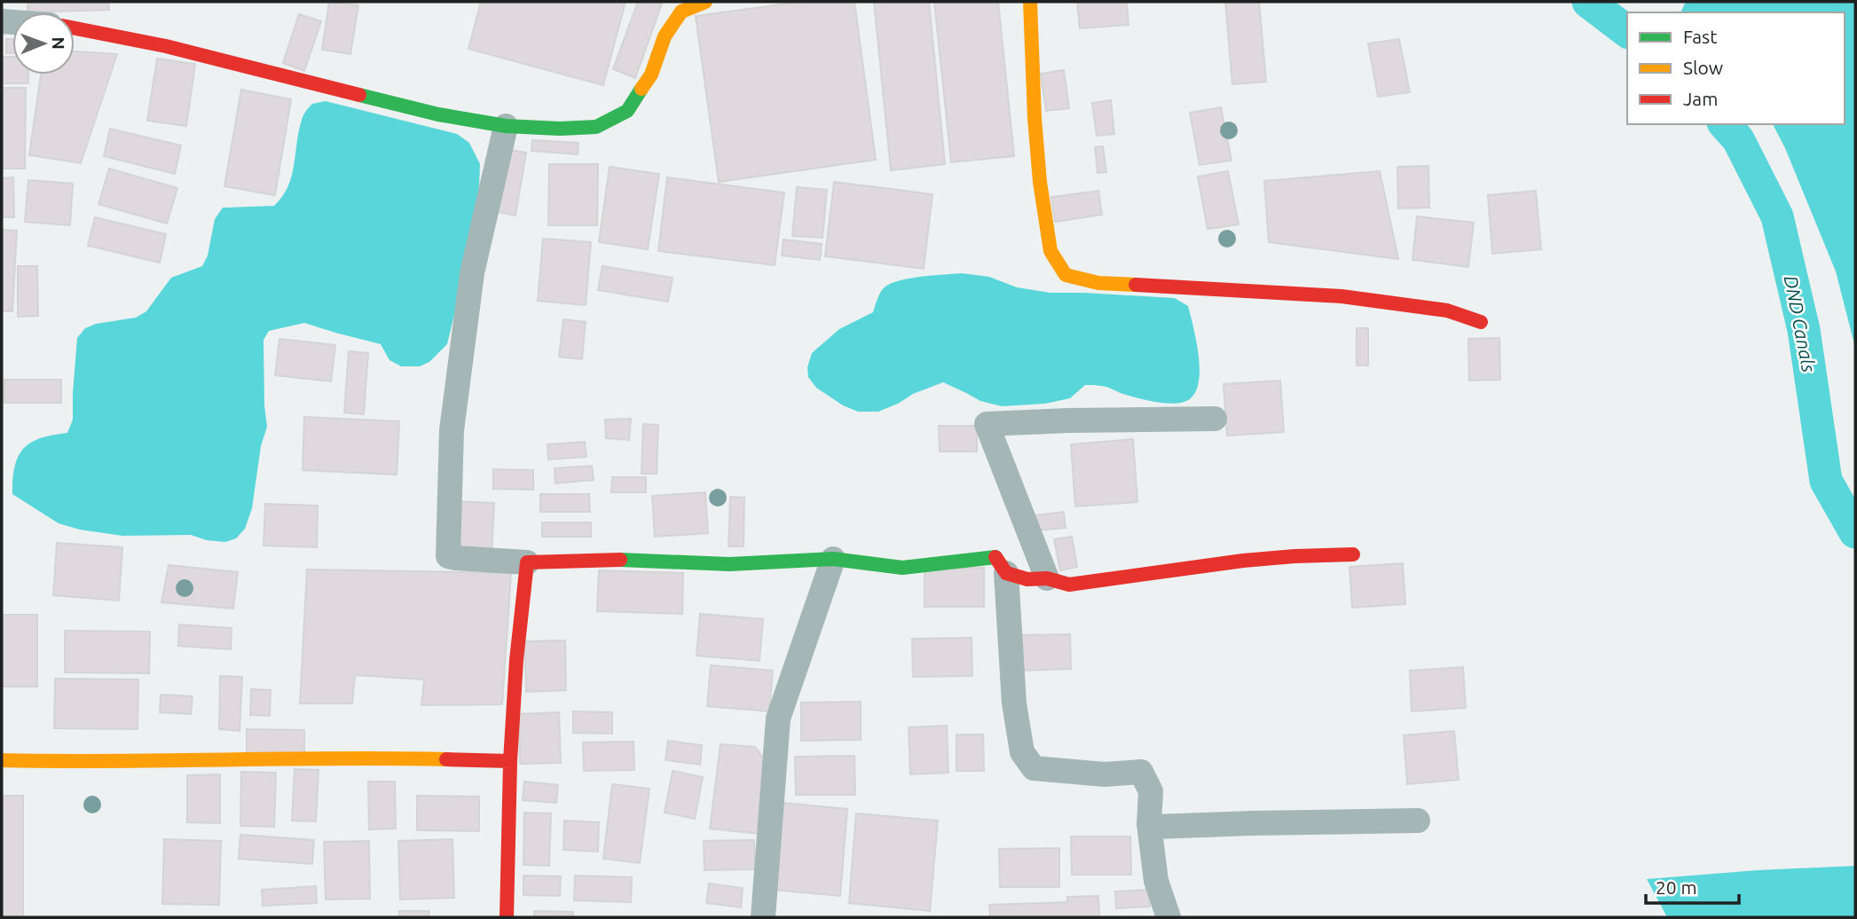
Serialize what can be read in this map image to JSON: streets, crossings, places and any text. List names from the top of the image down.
{
  "water": ["DND Canals"],
  "legend": ["Fast", "Slow", "Jam"],
  "scale_bar": "20 m",
  "north": "right"
}
